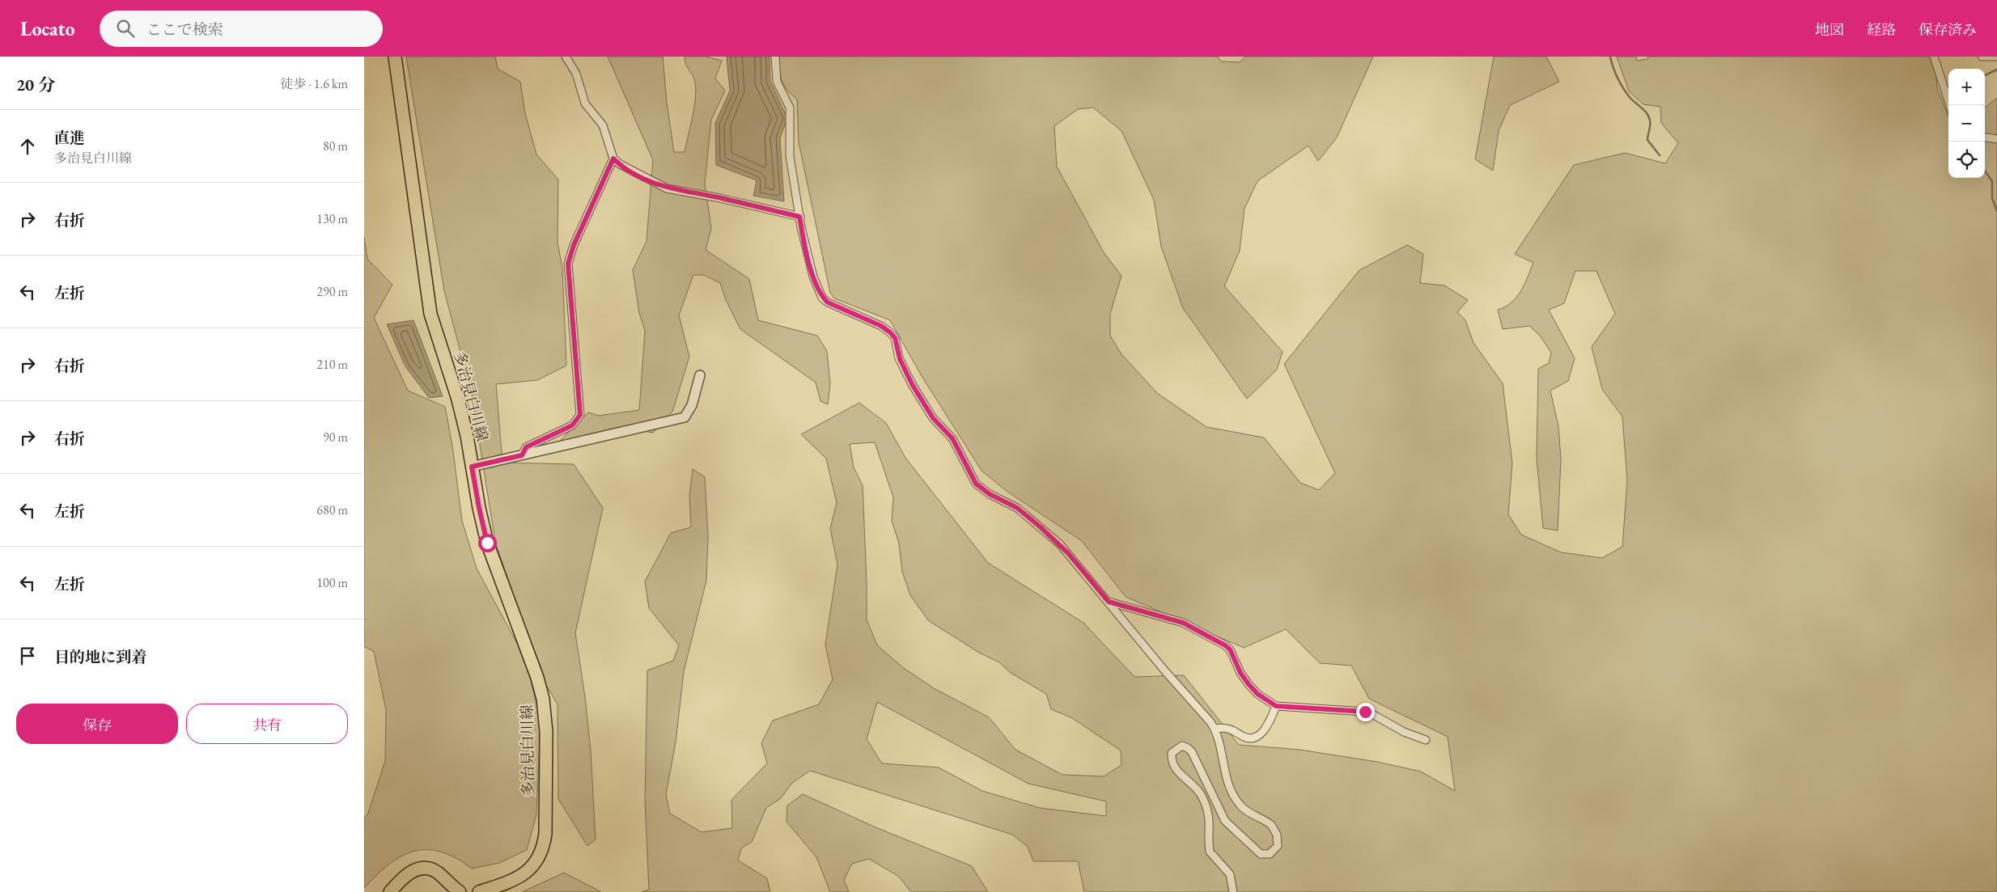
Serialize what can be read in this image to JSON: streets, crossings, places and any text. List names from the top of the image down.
{
  "streets": {
    "main road": ["多治見白川線"]
  },
  "page": {
    "header": "Locato",
    "search": "ここで検索",
    "nav": ["地図", "経路", "保存済み"],
    "heading": ["20 分", "徒歩 · 1.6 km"],
    "map_buttons": ["+", "−"],
    "list": [
      ["直進", "多治見白川線", "80 m"],
      ["右折", "130 m"],
      ["左折", "290 m"],
      ["右折", "210 m"],
      ["右折", "90 m"],
      ["左折", "680 m"],
      ["左折", "100 m"],
      "目的地に到着"
    ],
    "buttons": ["保存", "共有"]
  }
}
